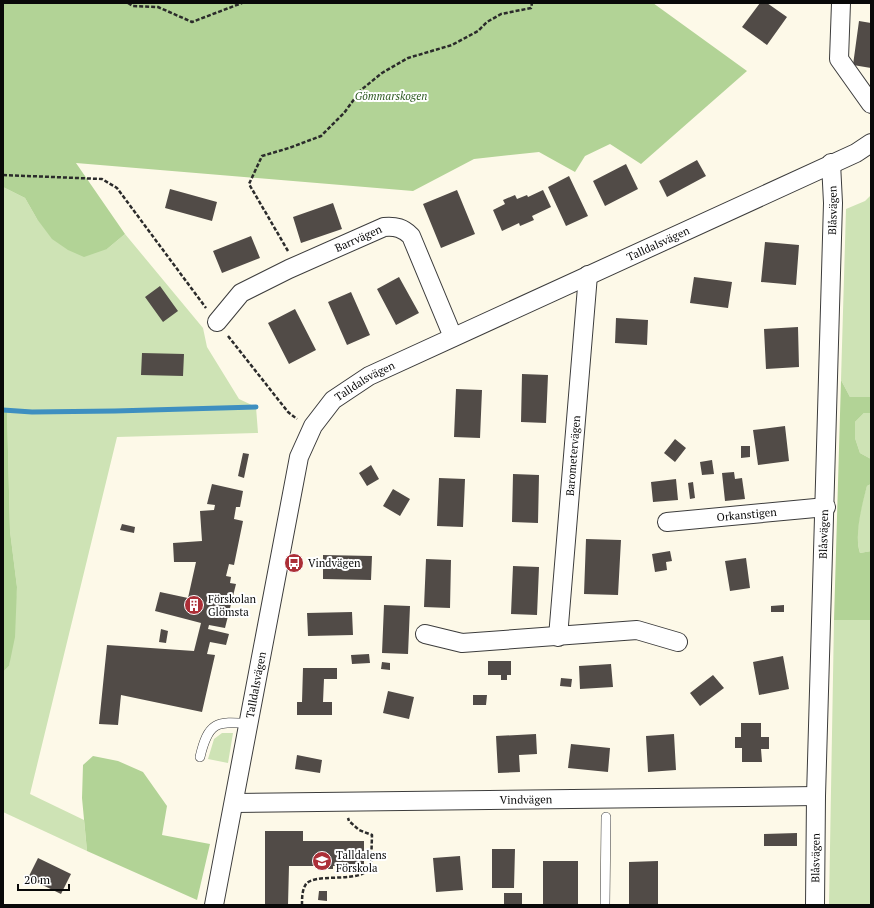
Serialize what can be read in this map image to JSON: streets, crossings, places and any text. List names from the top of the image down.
{
  "streets": {
    "street": [
      "Blåsvägen",
      "Barrvägen",
      "Talldalsvägen",
      "Barometervägen",
      "Orkanstigen",
      "Vindvägen"
    ]
  },
  "crossings": [
    ["Blåsvägen", "Talldalsvägen"],
    ["Blåsvägen", "Orkanstigen"],
    ["Blåsvägen", "Vindvägen"],
    ["Barrvägen", "Talldalsvägen"],
    ["Talldalsvägen", "Barometervägen"],
    ["Talldalsvägen", "Vindvägen"]
  ],
  "parks": ["Gömmarskogen"],
  "places": {
    "bus stop": ["Vindvägen"],
    "building": ["Förskolan Glömsta"],
    "school or university": ["Talldalens Förskola"]
  },
  "scale_bar": "20 m"
}
